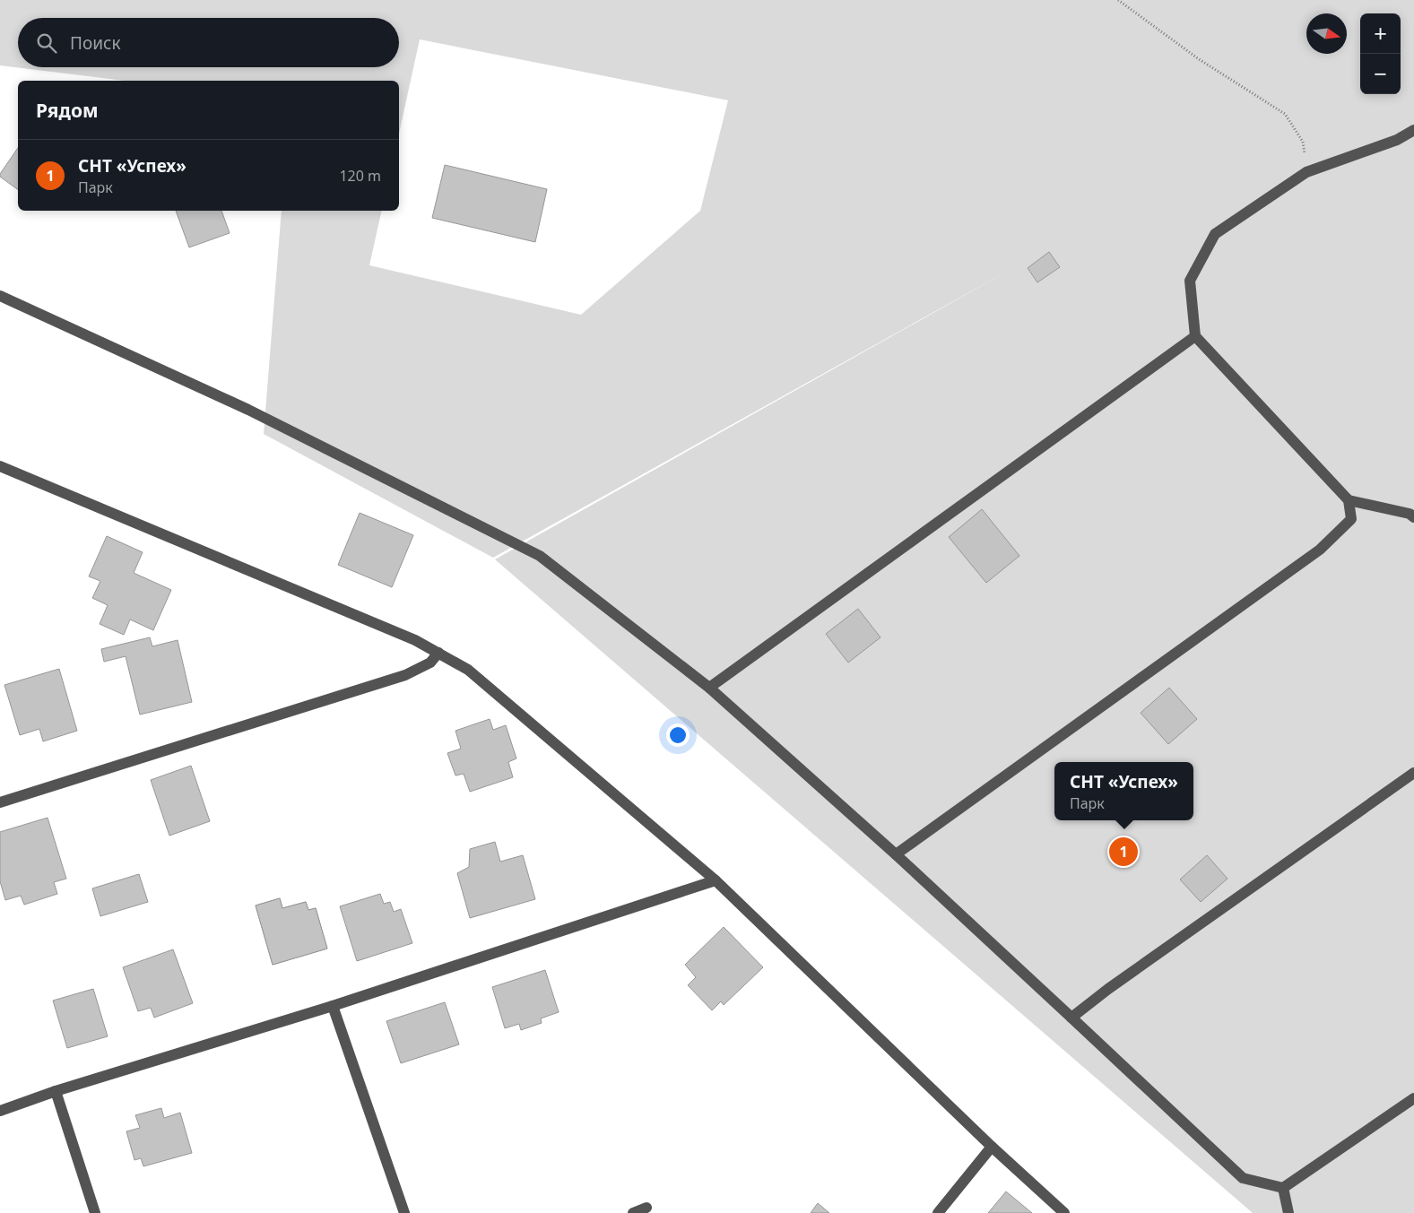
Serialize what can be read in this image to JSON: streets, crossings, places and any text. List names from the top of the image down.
{
  "north": "right",
  "page": {
    "map_buttons": ["+", "−"],
    "search": "Поиск",
    "heading": "Рядом",
    "list": [
      {
        "mark": "1",
        "name": "СНТ «Успех»",
        "note": "Парк",
        "value": "120 m"
      }
    ],
    "popup": ["СНТ «Успех»", "Парк"],
    "pins": "1"
  }
}
